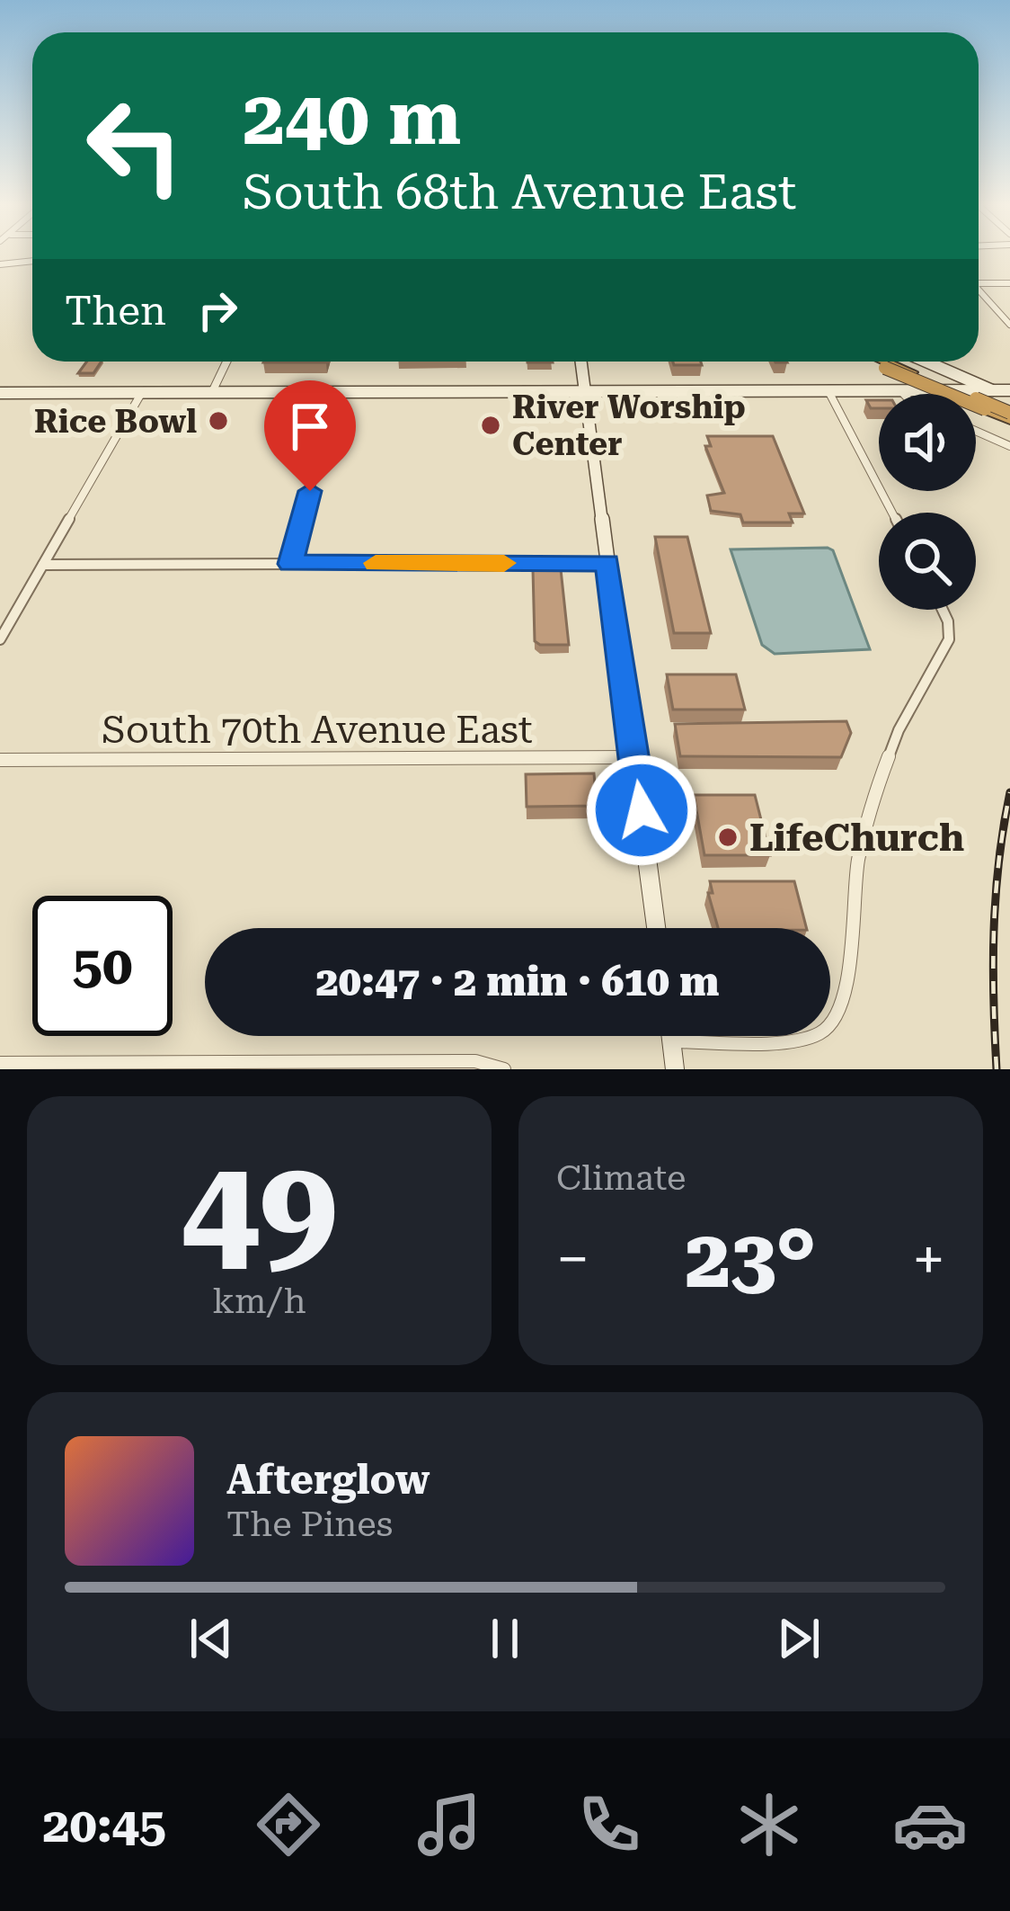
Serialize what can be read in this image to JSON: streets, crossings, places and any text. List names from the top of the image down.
{
  "streets": {
    "street": ["South 70th Avenue East"]
  },
  "places": ["Rice Bowl", "River Worship Center", "LifeChurch"],
  "page": {
    "turn": ["240 m", "South 68th Avenue East"],
    "then": "Then",
    "limit": "50",
    "trip": "20:47 · 2 min · 610 m",
    "tile": [
      ["49", "km/h"],
      "Climate"
    ],
    "heat": ["−", "23°", "+"],
    "song": ["Afterglow", "The Pines"],
    "tabs": "20:45"
  }
}
